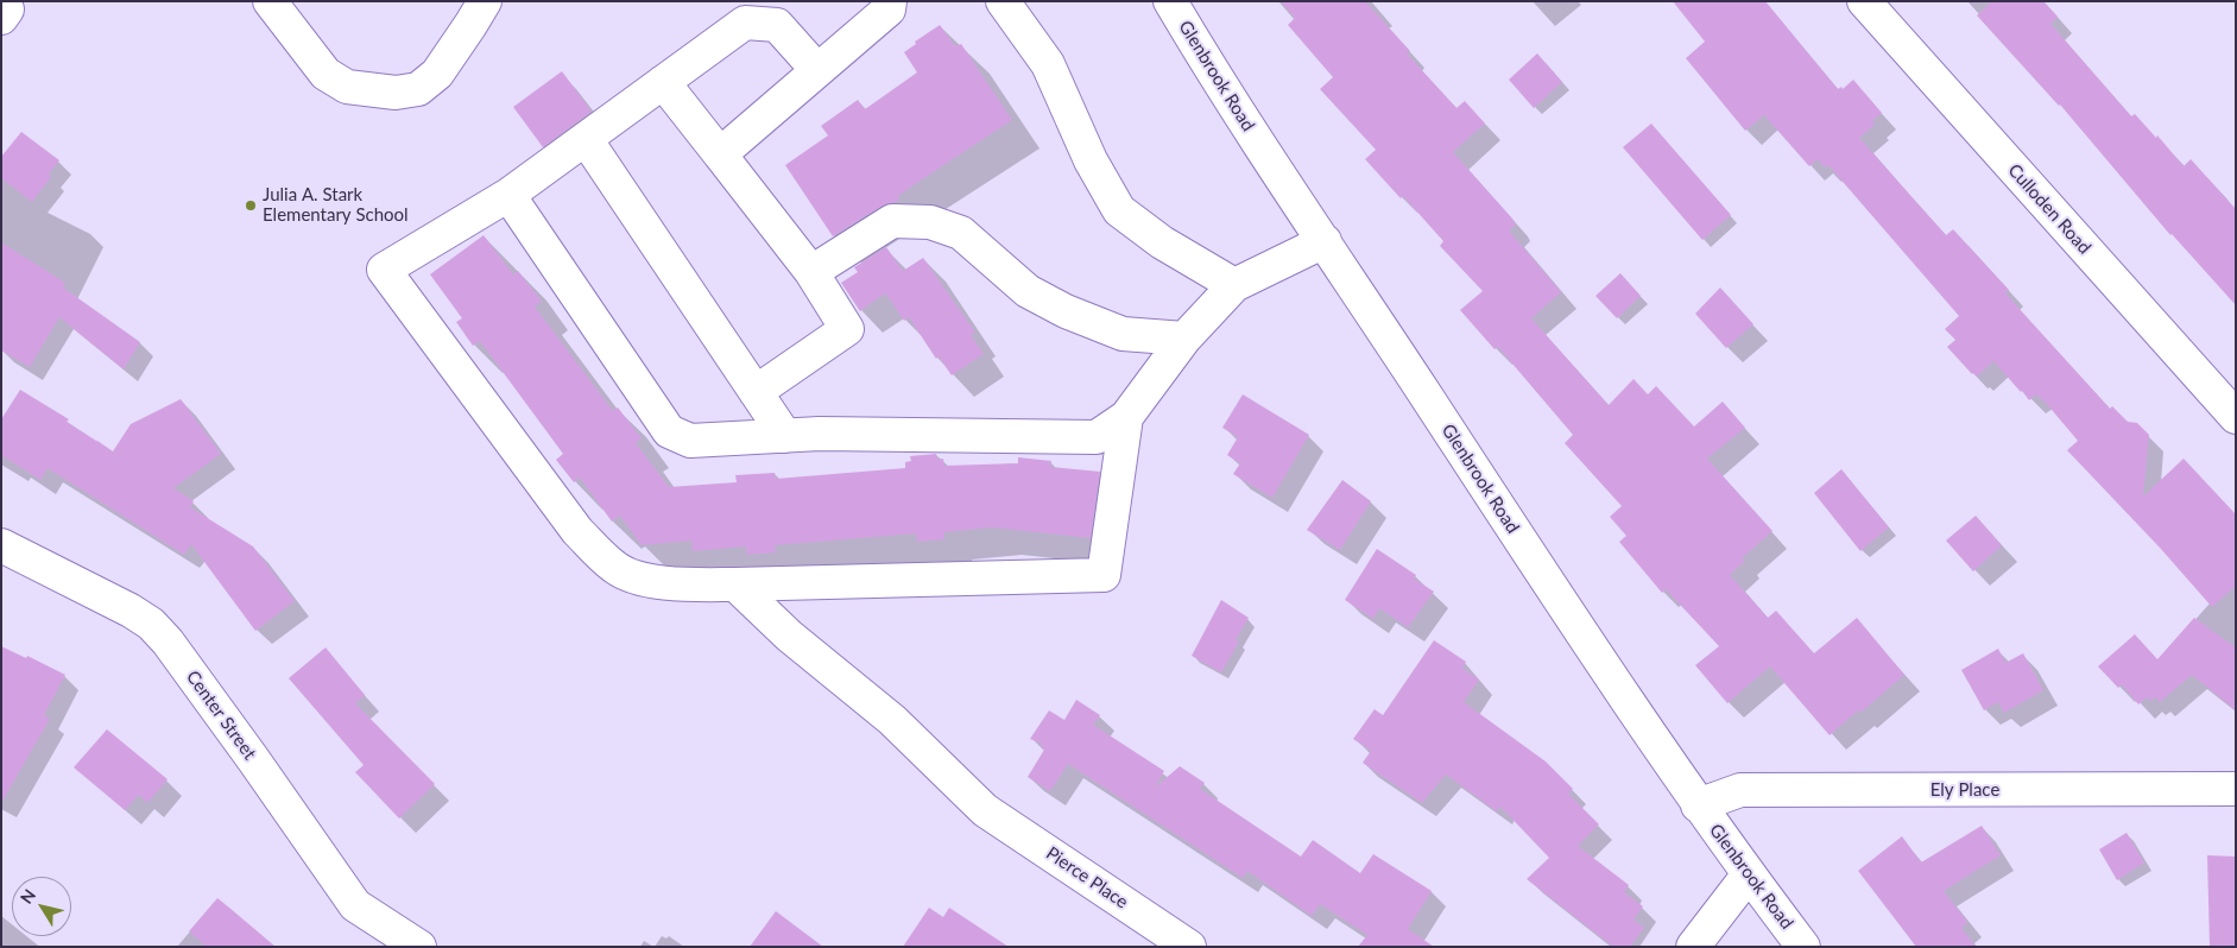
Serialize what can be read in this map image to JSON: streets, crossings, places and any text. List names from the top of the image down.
{
  "streets": {
    "street": [
      "Glenbrook Road",
      "Culloden Road",
      "Center Street",
      "Ely Place",
      "Pierce Place"
    ]
  },
  "crossings": [
    ["Glenbrook Road", "Ely Place"]
  ],
  "places": ["Julia A. Stark Elementary School"],
  "north": "top left"
}
